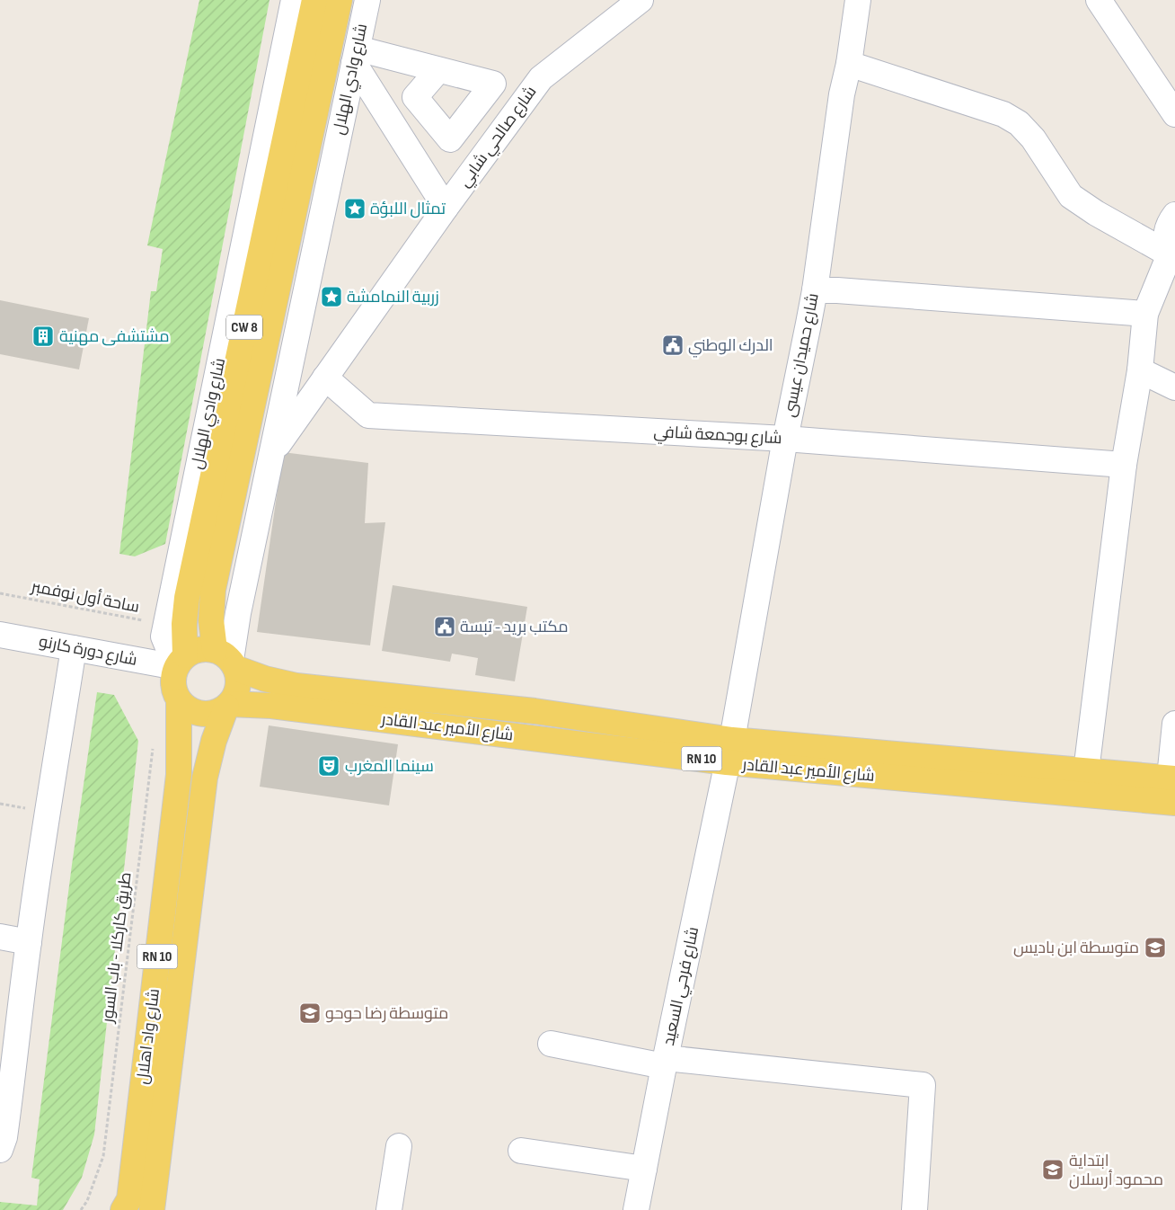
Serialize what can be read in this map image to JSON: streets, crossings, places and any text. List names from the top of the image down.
{
  "streets": {
    "main road": [
      "شارع وادي الهلال",
      "CW 8",
      "شارع الأمير عبد القادر",
      "RN 10",
      "شارع واد اهلال"
    ],
    "street": [
      "شارع صالحي شابي",
      "شارع حميدان عيسى",
      "شارع بوجمعة شافي",
      "شارع دورة كارنو",
      "شارع فرحي السعيد"
    ],
    "path": ["ساحة أول نوفمبر", "طريق كاركلا - باب السور"]
  },
  "crossings": [
    ["شارع وادي الهلال", "شارع صالحي شابي"],
    ["شارع وادي الهلال", "ساحة أول نوفمبر"],
    ["شارع وادي الهلال", "شارع دورة كارنو"],
    ["شارع وادي الهلال", "شارع الأمير عبد القادر"],
    ["شارع وادي الهلال", "شارع واد اهلال"],
    ["شارع صالحي شابي", "شارع بوجمعة شافي"],
    ["شارع حميدان عيسى", "شارع بوجمعة شافي"],
    ["شارع حميدان عيسى", "شارع الأمير عبد القادر"],
    ["شارع حميدان عيسى", "شارع فرحي السعيد"],
    ["شارع دورة كارنو", "شارع الأمير عبد القادر"],
    ["شارع دورة كارنو", "شارع واد اهلال"],
    ["شارع الأمير عبد القادر", "شارع فرحي السعيد"],
    ["شارع الأمير عبد القادر", "شارع واد اهلال"]
  ],
  "places": {
    "place": ["تمثال اللبؤة", "زربية النمامشة"],
    "building": ["مشتشفى مهنية"],
    "public building": ["الدرك الوطني", "مكتب بريد - تبسة"],
    "theatre": ["سينما المغرب"],
    "school or university": ["متوسطة ابن باديس", "متوسطة رضا حوحو", "ابتداية محمود أرسلان"]
  }
}
